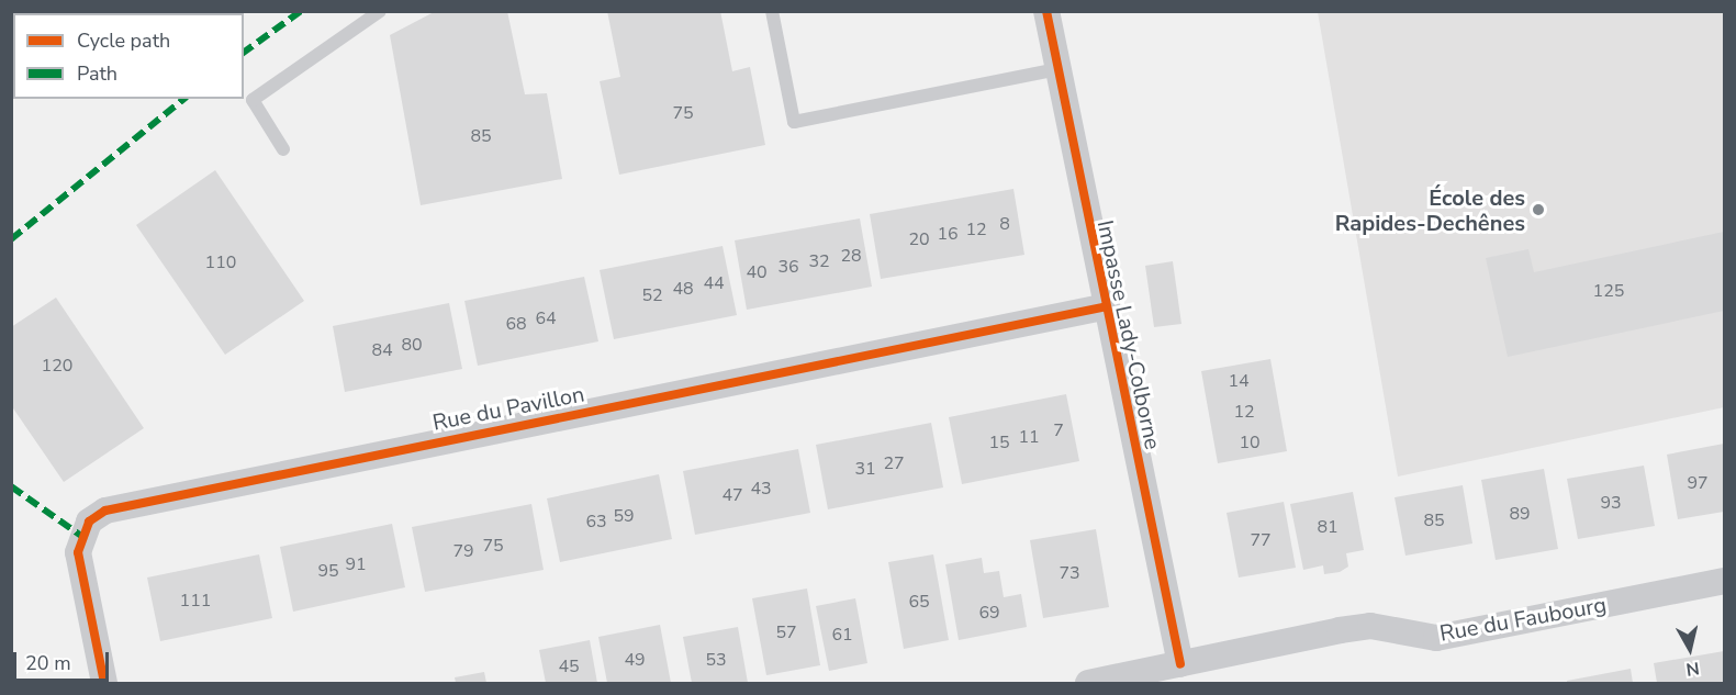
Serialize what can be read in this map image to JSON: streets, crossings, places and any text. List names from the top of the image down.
{
  "streets": {
    "street": ["Impasse Lady-Colborne", "Rue du Pavillon", "Rue du Faubourg"]
  },
  "crossings": [
    ["Impasse Lady-Colborne", "Rue du Pavillon"],
    ["Impasse Lady-Colborne", "Rue du Faubourg"]
  ],
  "places": ["École des Rapides-Dechênes"],
  "house_numbers": [
    "75",
    "85",
    "8",
    "12",
    "16",
    "20",
    "28",
    "32",
    "110",
    "36",
    "40",
    "44",
    "48",
    "125",
    "52",
    "64",
    "68",
    "80",
    "84",
    "120",
    "14",
    "12",
    "7",
    "11",
    "15",
    "10",
    "27",
    "31",
    "97",
    "43",
    "47",
    "93",
    "89",
    "59",
    "85",
    "63",
    "81",
    "77",
    "75",
    "79",
    "91",
    "95",
    "73",
    "111",
    "65",
    "69",
    "57",
    "61",
    "49",
    "53",
    "45"
  ],
  "legend": ["Cycle path", "Path"],
  "scale_bar": "20 m",
  "north": "bottom"
}
